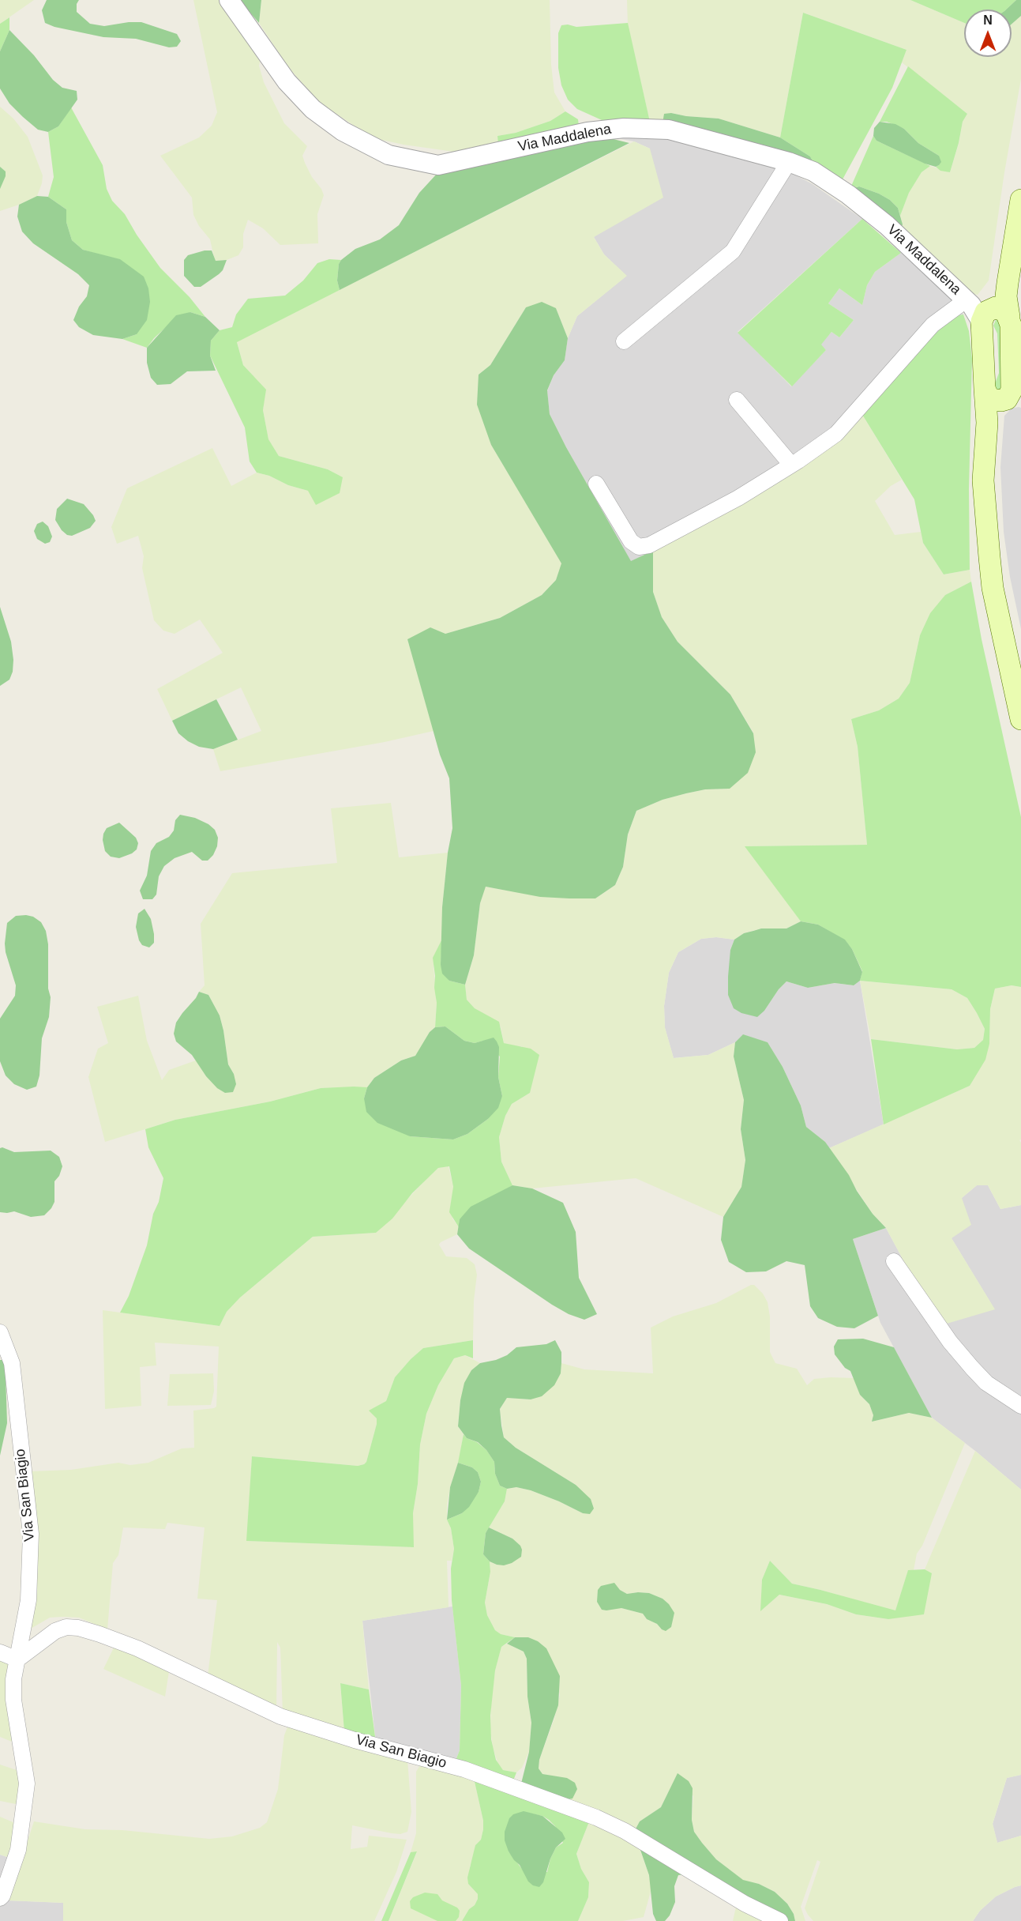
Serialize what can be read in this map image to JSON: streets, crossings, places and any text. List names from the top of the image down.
{
  "streets": {
    "street": ["Via Maddalena", "Via San Biagio"]
  },
  "north": "top"
}
